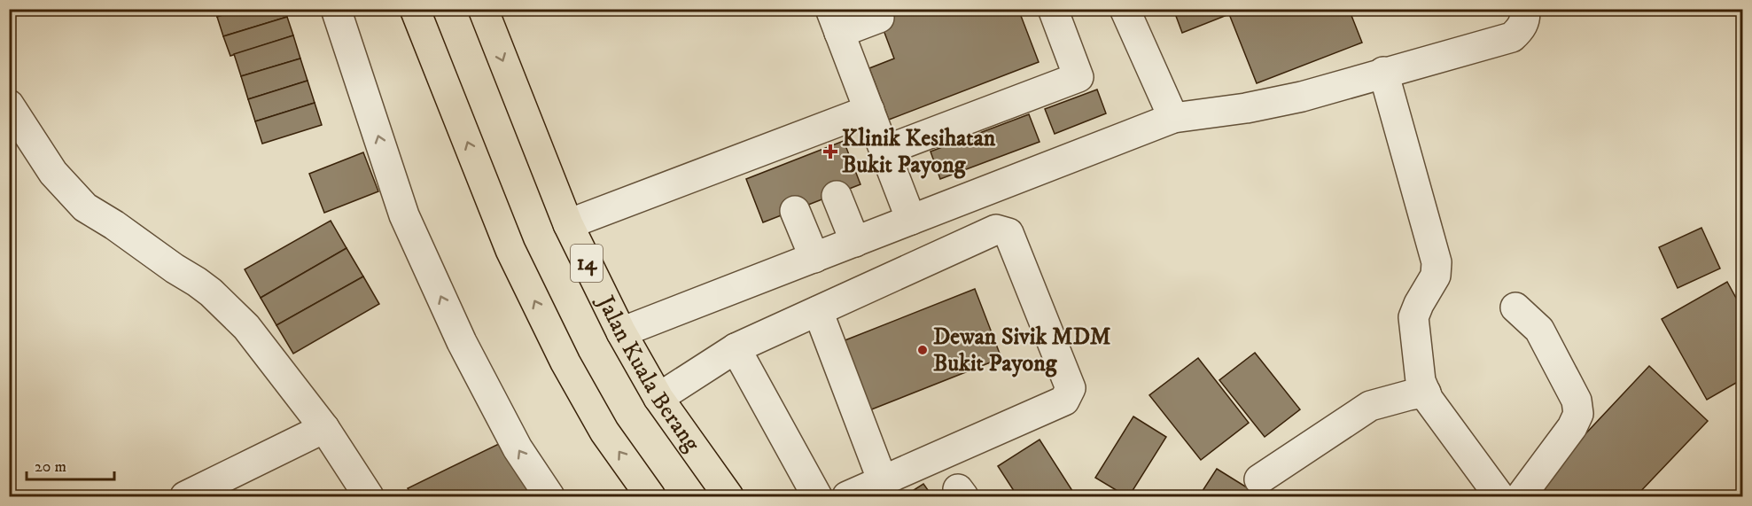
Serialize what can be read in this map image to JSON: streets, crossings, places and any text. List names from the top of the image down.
{
  "streets": {
    "highway": ["14", "Jalan Kuala Berang"]
  },
  "places": {
    "health": ["Klinik Kesihatan Bukit Payong"],
    "other": ["Dewan Sivik MDM Bukit Payong"]
  },
  "scale_bar": "20 m"
}
